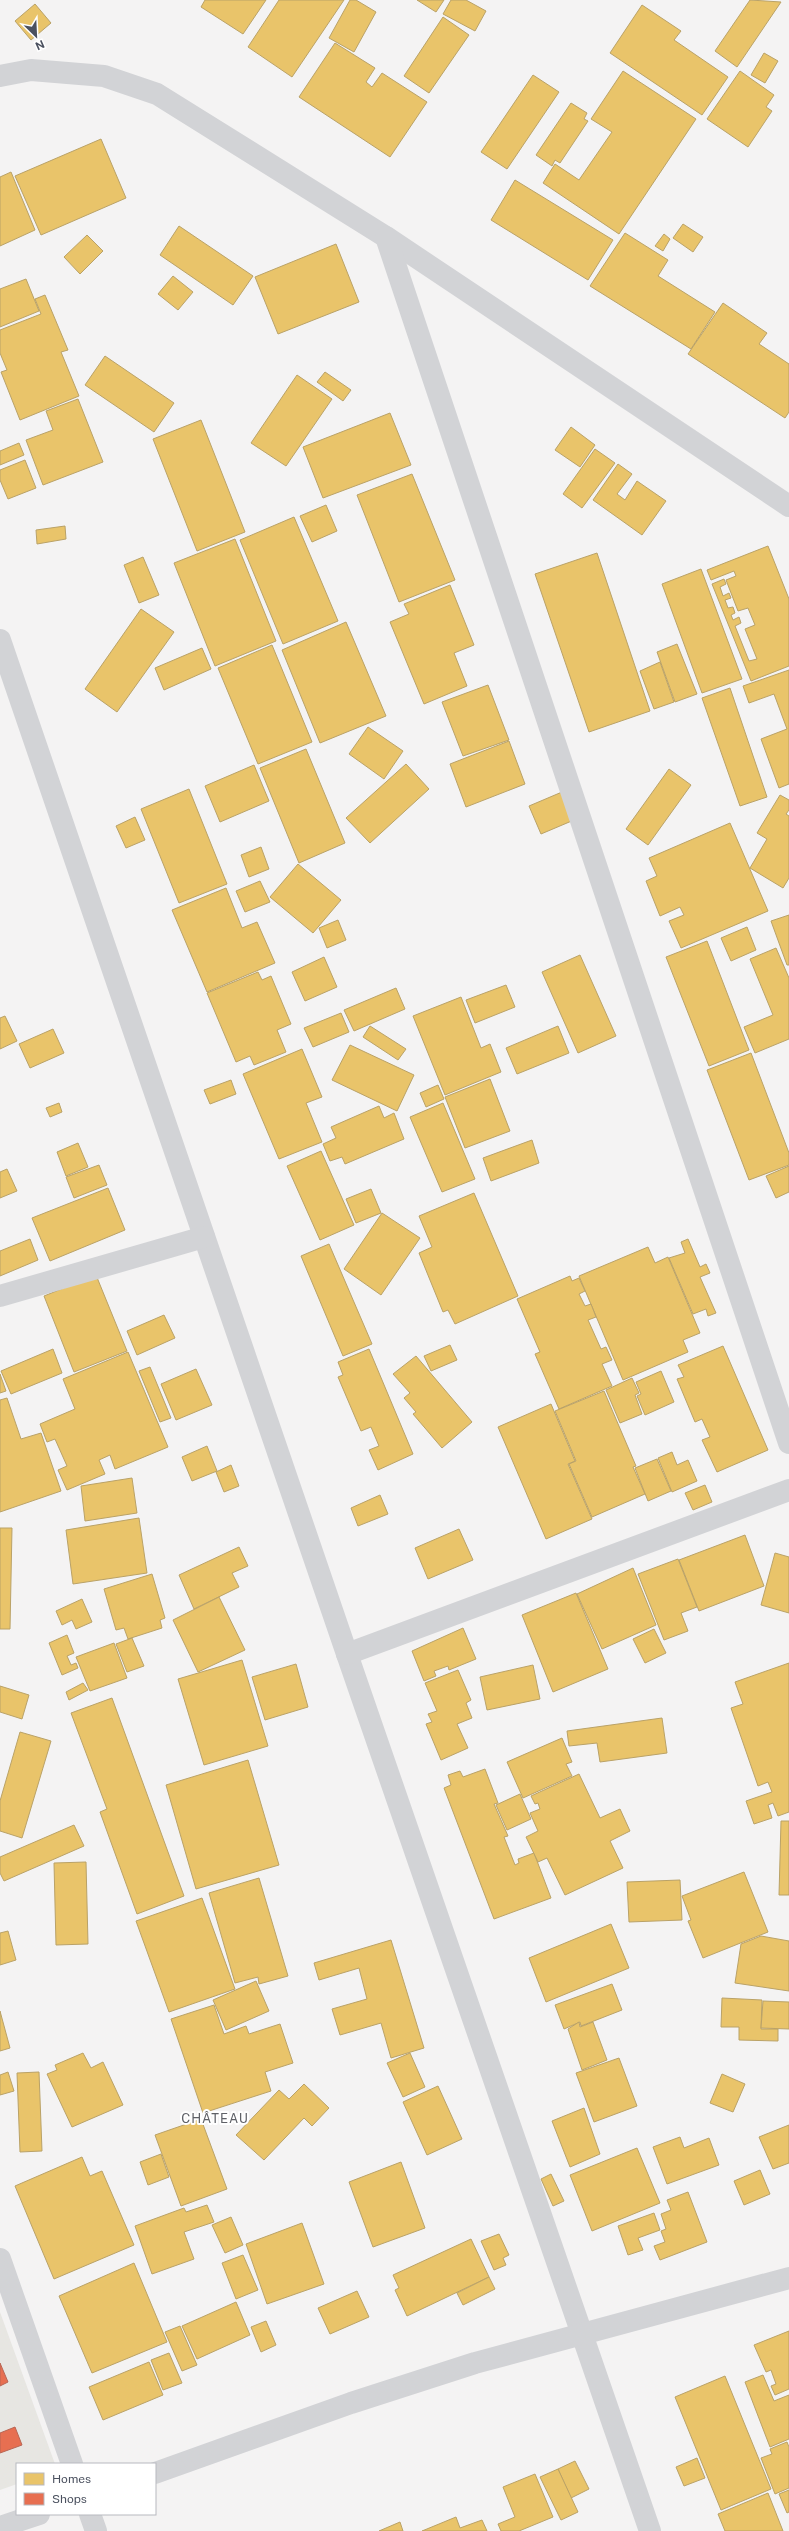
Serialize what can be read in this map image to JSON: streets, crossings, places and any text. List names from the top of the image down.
{
  "districts": ["CHÂTEAU"],
  "legend": ["Homes", "Shops"],
  "north": "bottom right"
}
